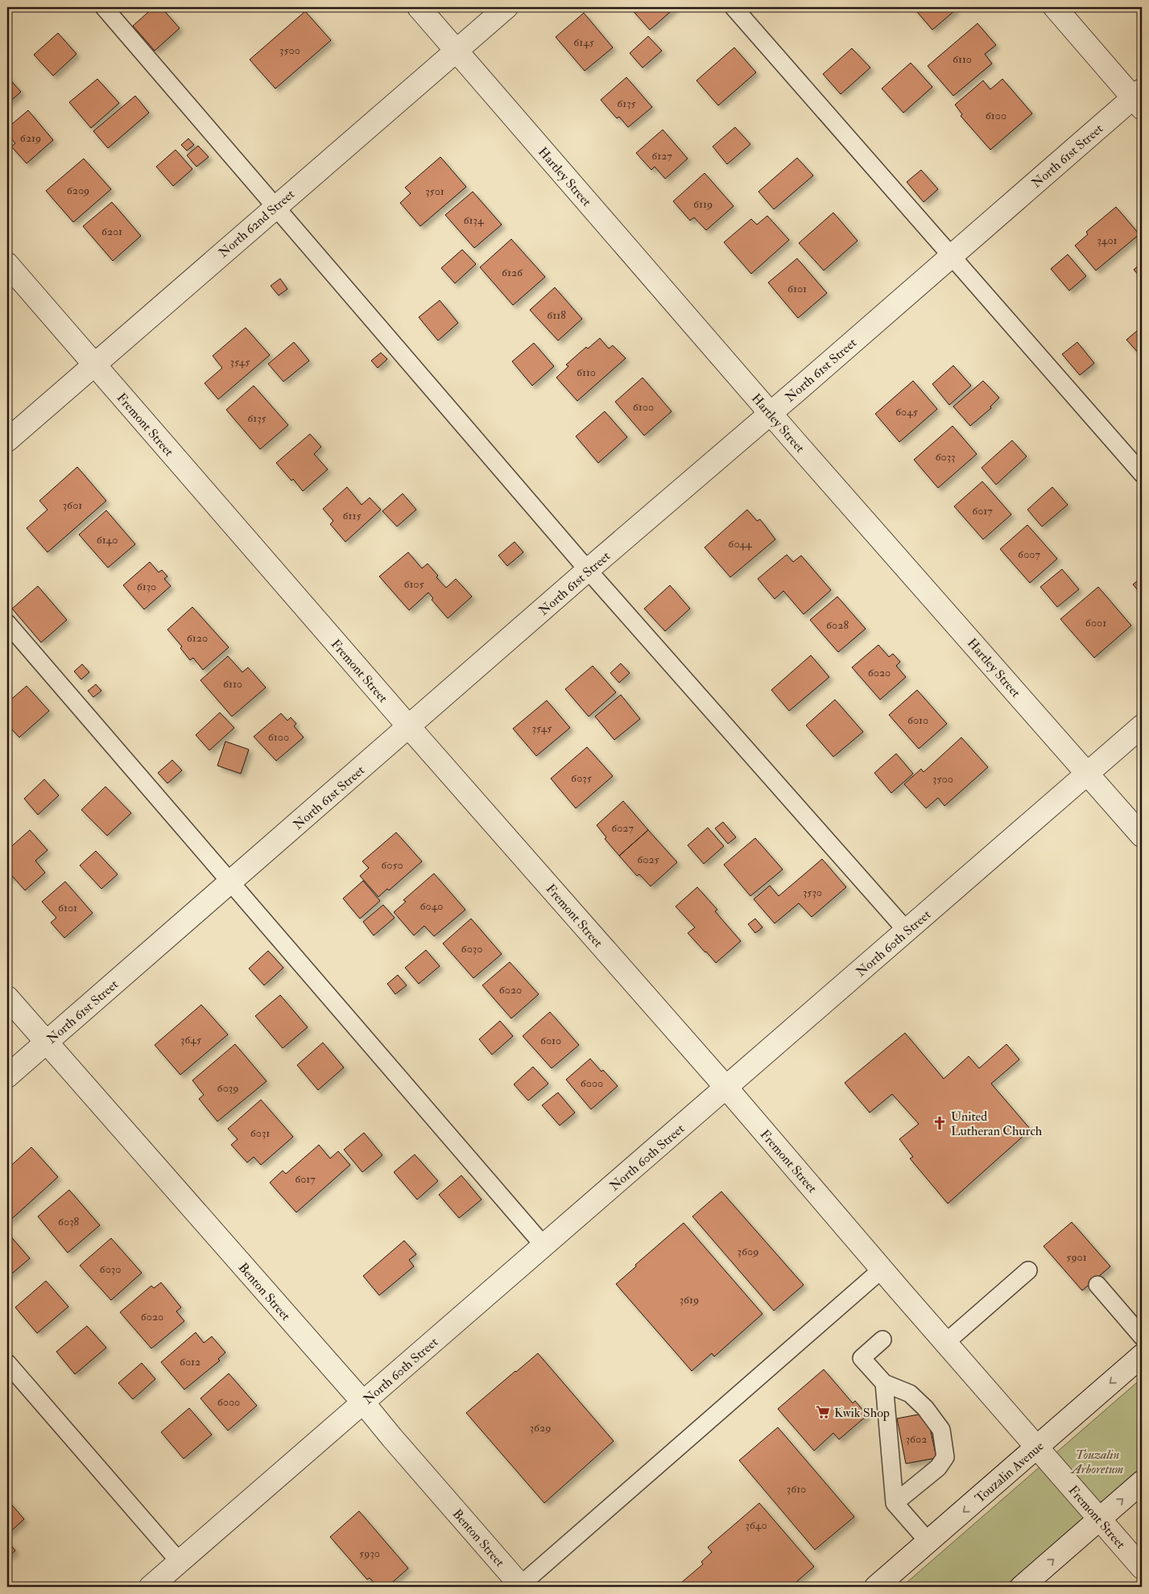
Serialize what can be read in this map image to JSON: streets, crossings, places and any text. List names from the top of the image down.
{
  "streets": {
    "street": [
      "North 61st Street",
      "Hartley Street",
      "North 62nd Street",
      "Fremont Street",
      "North 60th Street",
      "Benton Street",
      "Touzalin Avenue"
    ]
  },
  "crossings": [
    ["North 61st Street", "Hartley Street"],
    ["North 61st Street", "Fremont Street"],
    ["North 61st Street", "Benton Street"],
    ["Hartley Street", "North 62nd Street"],
    ["Hartley Street", "North 60th Street"],
    ["North 62nd Street", "Fremont Street"],
    ["Fremont Street", "North 60th Street"],
    ["Fremont Street", "Touzalin Avenue"],
    ["North 60th Street", "Benton Street"]
  ],
  "parks": ["Touzalin Arboretum"],
  "places": {
    "church": ["United Lutheran Church"],
    "supermarket": ["Kwik Shop"]
  },
  "house_numbers": [
    "6145",
    "3500",
    "6110",
    "6135",
    "6100",
    "6219",
    "6127",
    "6209",
    "3501",
    "6119",
    "6134",
    "6201",
    "3401",
    "6126",
    "6101",
    "6118",
    "3545",
    "6110",
    "6100",
    "6045",
    "6135",
    "6033",
    "3601",
    "6017",
    "6115",
    "6140",
    "6044",
    "6007",
    "6105",
    "6130",
    "6001",
    "6028",
    "6120",
    "6020",
    "6110",
    "6010",
    "3545",
    "6100",
    "6035",
    "3500",
    "6027",
    "6025",
    "6050",
    "3530",
    "6040",
    "6101",
    "6030",
    "6020",
    "3645",
    "6010",
    "6000",
    "6039",
    "6031",
    "6017",
    "6038",
    "3609",
    "5901",
    "6030",
    "3619",
    "6020",
    "6012",
    "6000",
    "3629",
    "3602",
    "3610",
    "3640",
    "5930"
  ]
}
